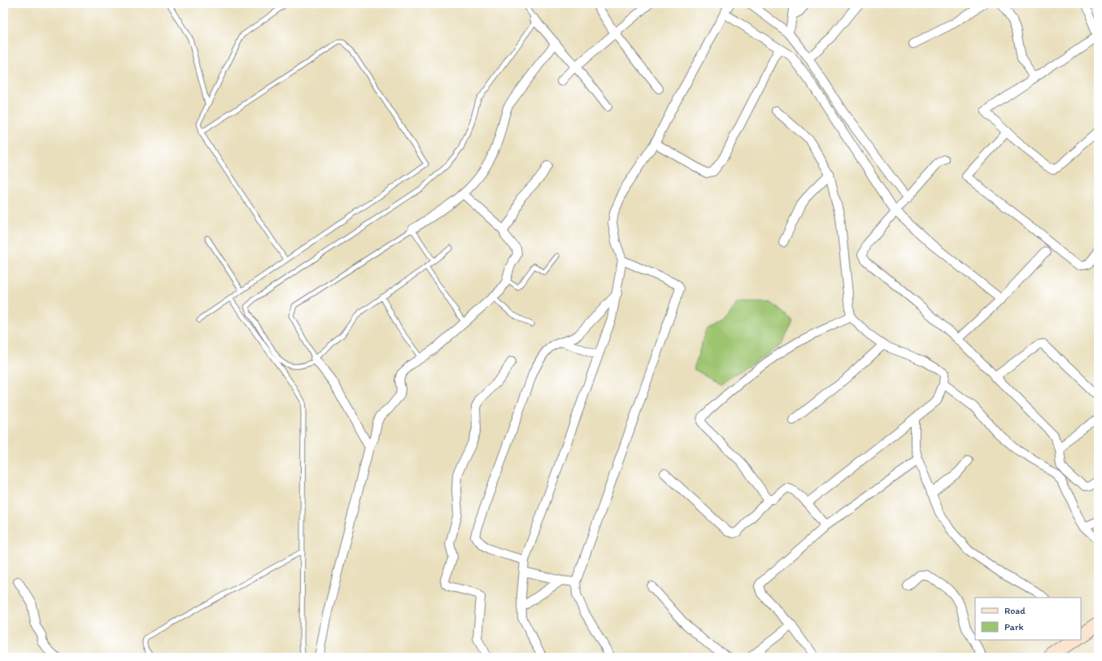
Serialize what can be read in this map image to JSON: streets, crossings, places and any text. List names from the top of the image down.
{
  "legend": ["Road", "Park"]
}
